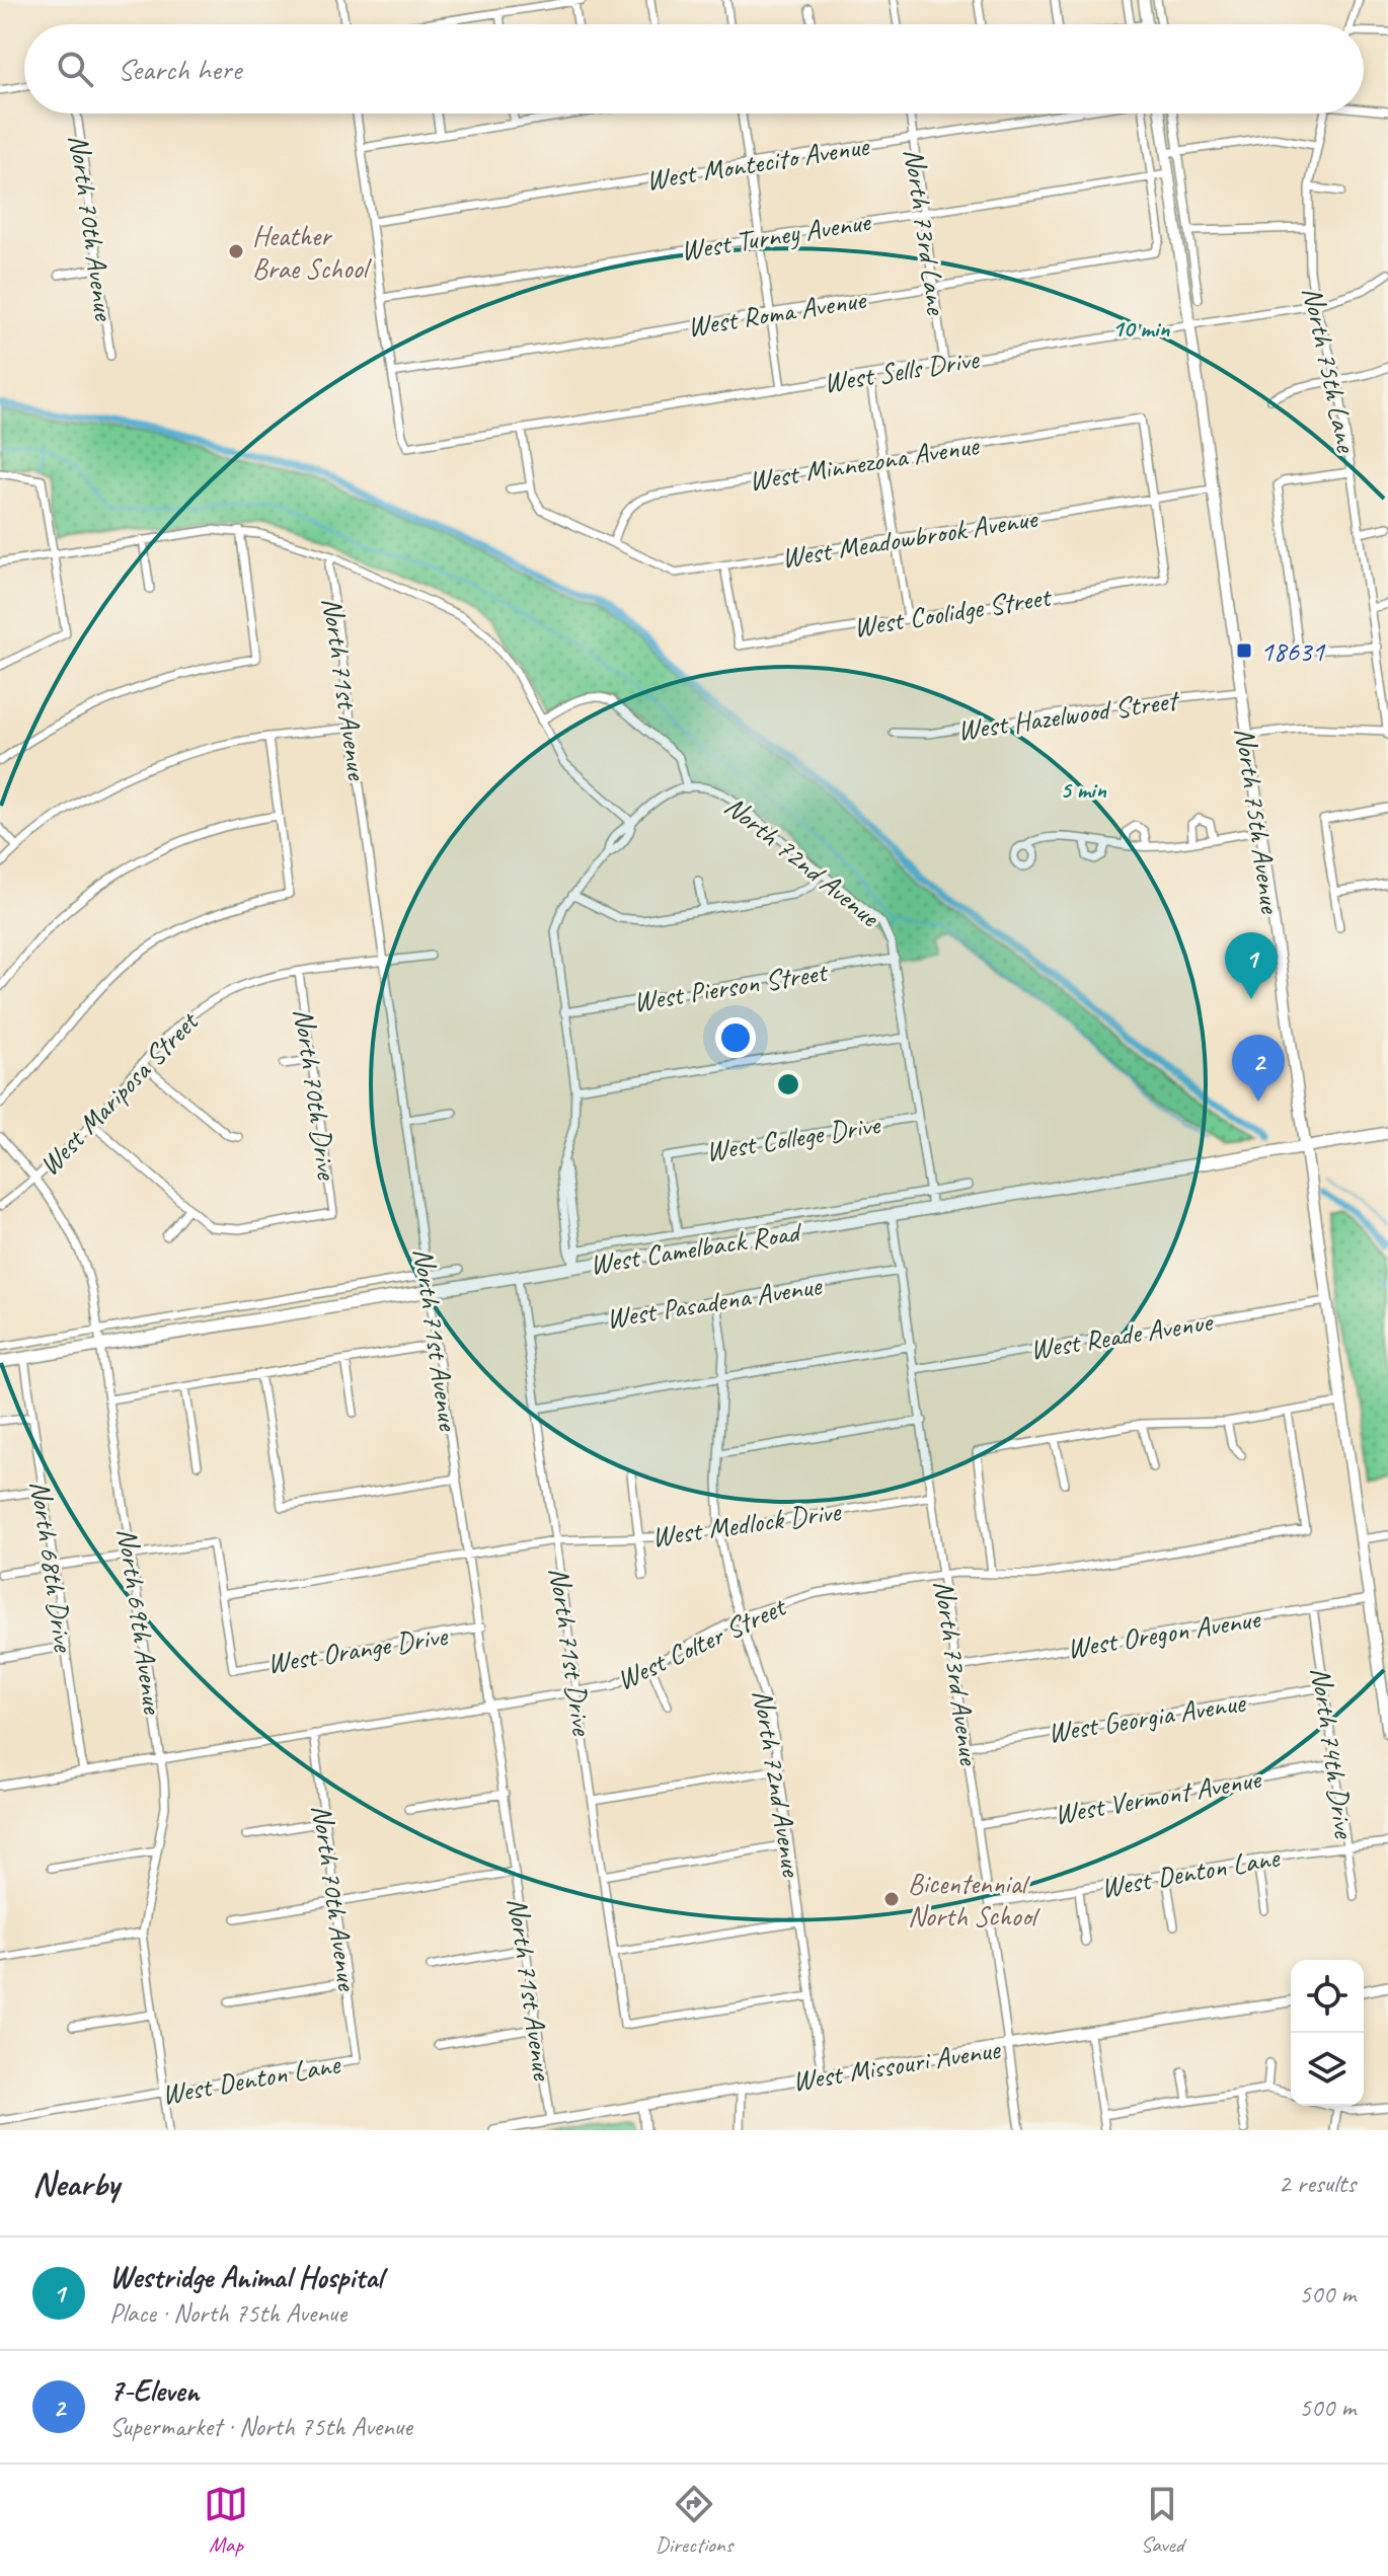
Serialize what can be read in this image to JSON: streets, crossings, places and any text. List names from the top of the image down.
{
  "streets": {
    "main road": ["North 75th Avenue", "West Camelback Road"],
    "street": [
      "West Montecito Avenue",
      "North 70th Avenue",
      "North 73rd Lane",
      "West Turney Avenue",
      "West Roma Avenue",
      "North 75th Lane",
      "West Sells Drive",
      "West Minnezona Avenue",
      "West Meadowbrook Avenue",
      "West Coolidge Street",
      "North 71st Avenue",
      "West Hazelwood Street",
      "North 72nd Avenue",
      "West Pierson Street",
      "West Mariposa Street",
      "North 70th Drive",
      "West College Drive",
      "West Pasadena Avenue",
      "West Reade Avenue",
      "West Medlock Drive",
      "North 68th Drive",
      "North 69th Avenue",
      "West Oregon Avenue",
      "West Colter Street",
      "West Orange Drive",
      "North 71st Drive",
      "North 73rd Avenue",
      "West Georgia Avenue",
      "North 74th Drive",
      "West Vermont Avenue",
      "West Denton Lane",
      "West Missouri Avenue"
    ]
  },
  "crossings": [
    ["West Montecito Avenue", "North 73rd Lane"],
    ["North 70th Avenue", "West Colter Street"],
    ["North 70th Avenue", "West Denton Lane"],
    ["North 73rd Lane", "West Turney Avenue"],
    ["North 73rd Lane", "West Roma Avenue"],
    ["North 73rd Lane", "West Sells Drive"],
    ["West Turney Avenue", "West Roma Avenue"],
    ["West Turney Avenue", "North 75th Avenue"],
    ["West Roma Avenue", "West Sells Drive"],
    ["North 75th Lane", "West Sells Drive"],
    ["West Sells Drive", "North 75th Avenue"],
    ["West Minnezona Avenue", "West Meadowbrook Avenue"],
    ["West Minnezona Avenue", "West Coolidge Street"],
    ["West Meadowbrook Avenue", "West Coolidge Street"],
    ["West Meadowbrook Avenue", "North 75th Avenue"],
    ["North 71st Avenue", "West Mariposa Street"],
    ["North 71st Avenue", "West Camelback Road"],
    ["North 71st Avenue", "West Medlock Drive"],
    ["North 71st Avenue", "West Colter Street"],
    ["North 71st Avenue", "West Orange Drive"],
    ["North 71st Avenue", "West Missouri Avenue"],
    ["West Hazelwood Street", "North 75th Avenue"],
    ["North 75th Avenue", "West Camelback Road"],
    ["North 75th Avenue", "West Reade Avenue"],
    ["North 75th Avenue", "West Oregon Avenue"],
    ["North 72nd Avenue", "West Pierson Street"],
    ["North 72nd Avenue", "West Pasadena Avenue"],
    ["North 72nd Avenue", "West Medlock Drive"],
    ["North 72nd Avenue", "West Colter Street"],
    ["North 72nd Avenue", "North 71st Drive"],
    ["North 72nd Avenue", "West Missouri Avenue"],
    ["West Mariposa Street", "North 70th Drive"],
    ["West Mariposa Street", "North 69th Avenue"],
    ["West College Drive", "West Camelback Road"],
    ["West Camelback Road", "North 68th Drive"],
    ["West Camelback Road", "North 69th Avenue"],
    ["West Camelback Road", "North 71st Drive"],
    ["West Camelback Road", "North 73rd Avenue"],
    ["West Pasadena Avenue", "North 71st Drive"],
    ["West Pasadena Avenue", "North 73rd Avenue"],
    ["West Reade Avenue", "North 73rd Avenue"],
    ["West Medlock Drive", "West Orange Drive"],
    ["West Medlock Drive", "North 71st Drive"],
    ["West Medlock Drive", "North 73rd Avenue"],
    ["North 68th Drive", "West Colter Street"],
    ["North 69th Avenue", "West Colter Street"],
    ["North 69th Avenue", "West Denton Lane"],
    ["West Oregon Avenue", "North 73rd Avenue"],
    ["West Oregon Avenue", "North 74th Drive"],
    ["West Colter Street", "North 71st Drive"],
    ["West Colter Street", "North 73rd Avenue"],
    ["North 73rd Avenue", "West Georgia Avenue"],
    ["North 73rd Avenue", "West Vermont Avenue"],
    ["North 73rd Avenue", "West Denton Lane"],
    ["North 73rd Avenue", "West Missouri Avenue"],
    ["West Georgia Avenue", "North 74th Drive"],
    ["North 74th Drive", "West Vermont Avenue"],
    ["North 74th Drive", "West Denton Lane"]
  ],
  "places": {
    "other": ["Heather Brae School", "Bicentennial North School"],
    "transit": ["18631"]
  },
  "page": {
    "search": "Search here",
    "pins": ["1", "2"],
    "heading": ["Nearby", "2 results"],
    "list": [
      {
        "mark": "1",
        "name": "Westridge Animal Hospital",
        "note": "Place · North 75th Avenue",
        "value": "500 m"
      },
      {
        "mark": "2",
        "name": "7-Eleven",
        "note": "Supermarket · North 75th Avenue",
        "value": "500 m"
      }
    ],
    "nav": ["Map", "Directions", "Saved"]
  },
  "rings": ["10 min", "5 min"]
}
